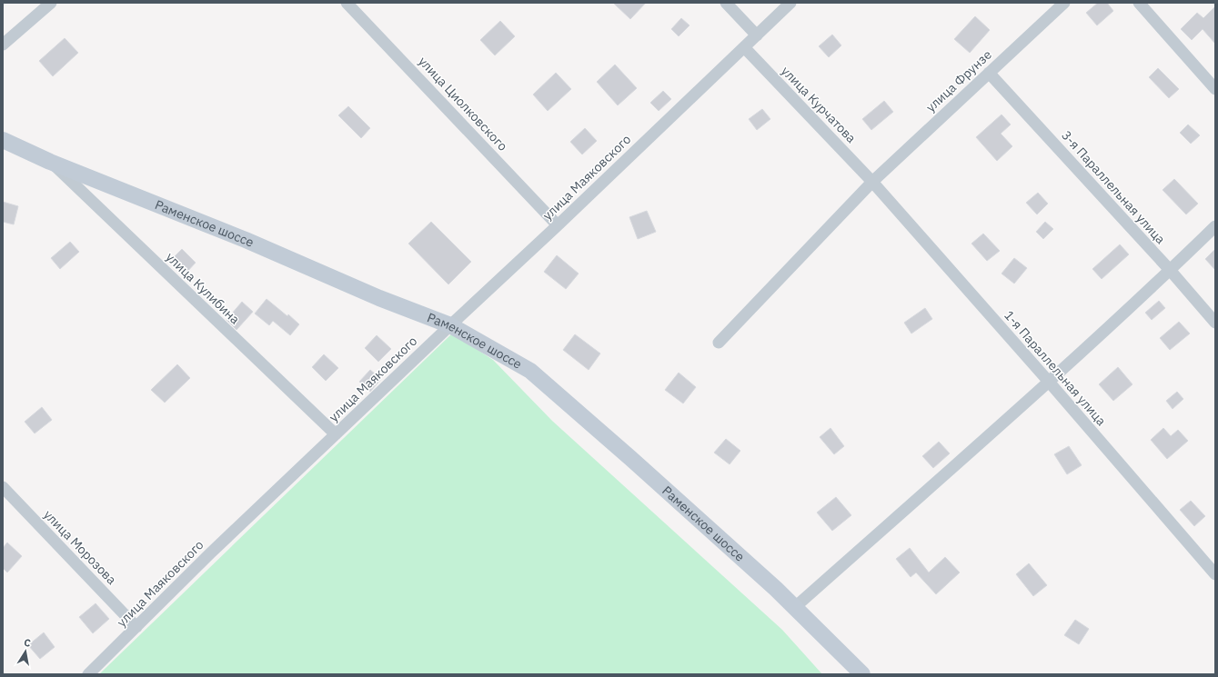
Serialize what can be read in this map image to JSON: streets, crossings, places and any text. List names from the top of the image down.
{
  "streets": {
    "main road": ["Раменское шоссе"],
    "street": [
      "улица Фрунзе",
      "улица Циолковского",
      "улица Курчатова",
      "улица Маяковского",
      "3-я Параллельная улица",
      "улица Кулибина",
      "1-я Параллельная улица",
      "улица Морозова"
    ]
  },
  "crossings": [
    ["улица Фрунзе", "улица Курчатова"],
    ["улица Фрунзе", "3-я Параллельная улица"],
    ["улица Фрунзе", "1-я Параллельная улица"],
    ["улица Циолковского", "улица Маяковского"],
    ["улица Курчатова", "улица Маяковского"],
    ["улица Курчатова", "1-я Параллельная улица"],
    ["улица Маяковского", "Раменское шоссе"],
    ["улица Маяковского", "улица Кулибина"],
    ["улица Маяковского", "улица Морозова"],
    ["Раменское шоссе", "улица Кулибина"]
  ],
  "north": "top"
}
